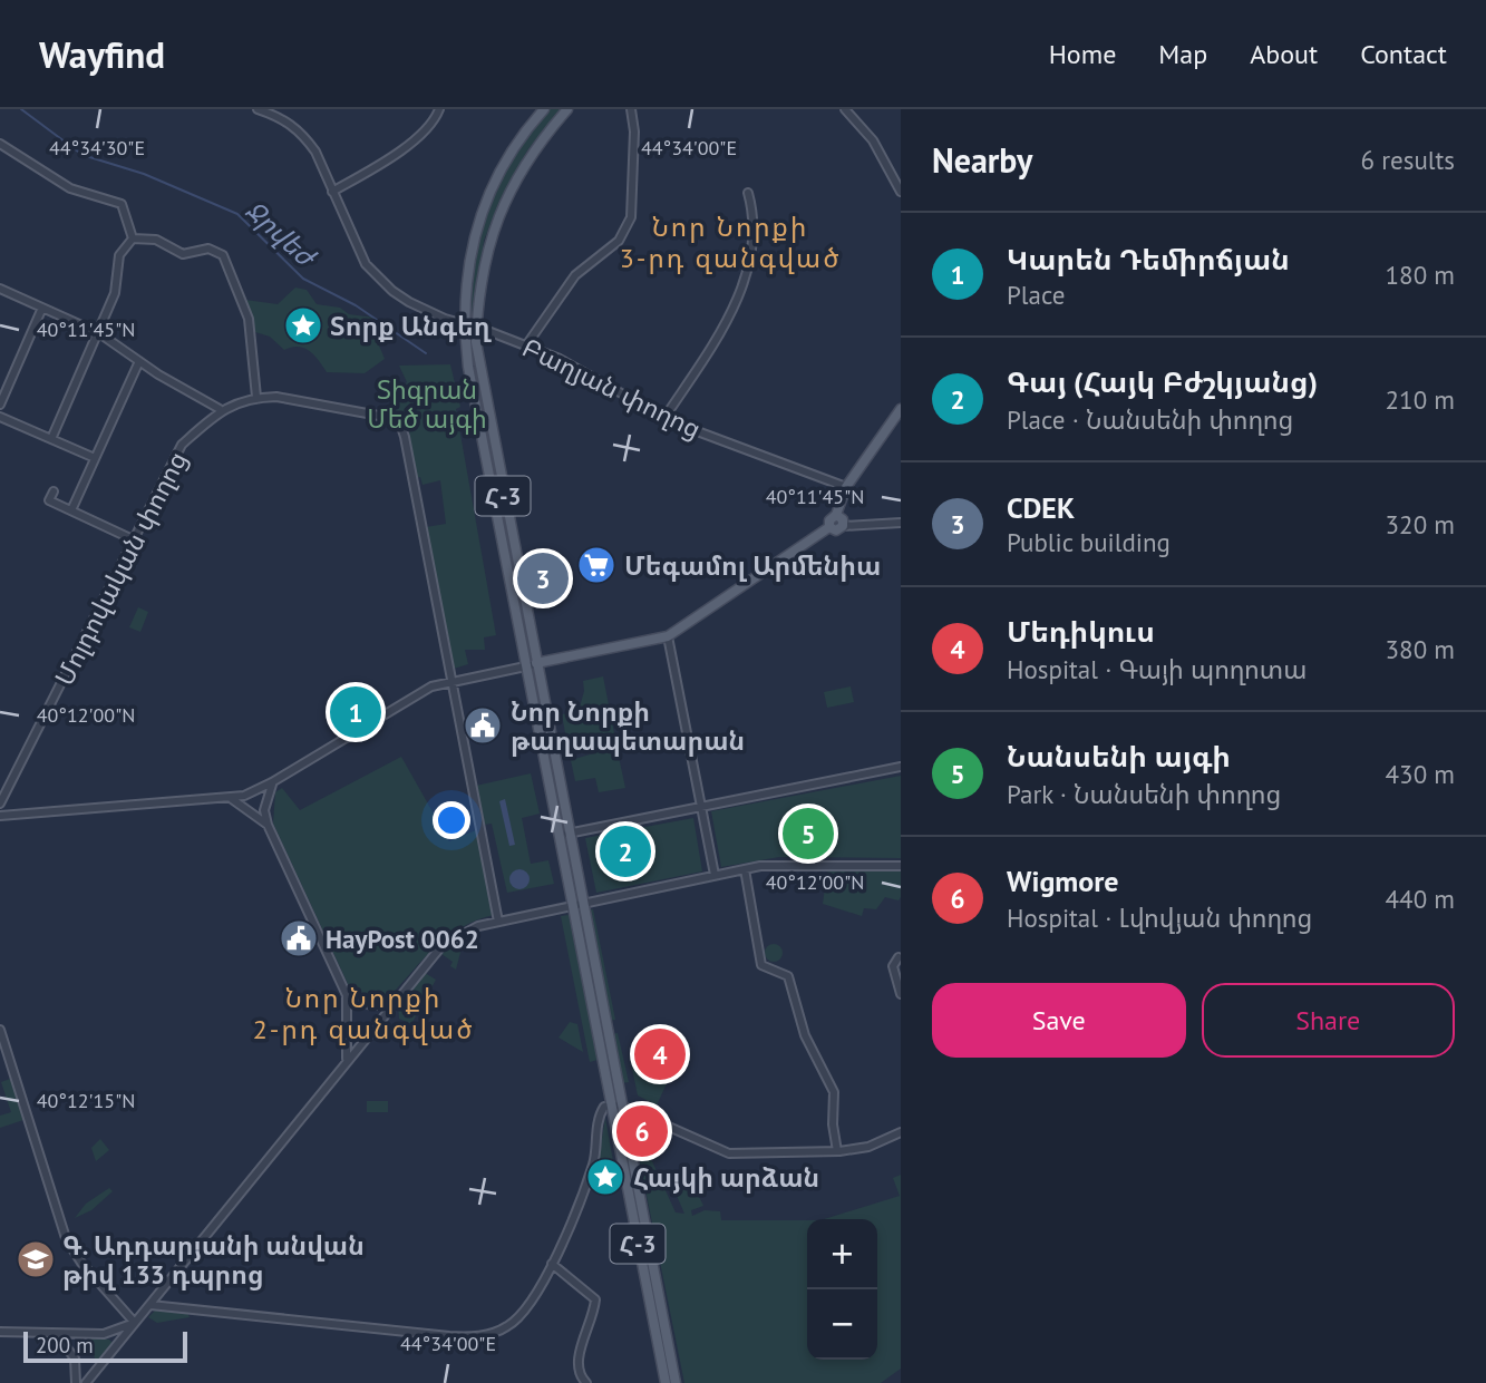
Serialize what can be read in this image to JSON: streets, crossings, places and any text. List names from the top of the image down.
{
  "streets": {
    "main road": ["Հ-3"],
    "street": ["Բաղյան փողոց", "Մոլդովական փողոց"]
  },
  "crossings": [
    ["Բաղյան փողոց", "Հ-3"]
  ],
  "districts": ["Նոր Նորքի 3-րդ զանգված", "Նոր Նորքի 2-րդ զանգված"],
  "water": ["Ջրվեժ"],
  "parks": ["Տիգրան Մեծ այգի"],
  "places": {
    "place": ["Տորք Անգեղ", "Հայկի արձան"],
    "supermarket": ["Մեգամոլ Արմենիա"],
    "public building": ["Նոր Նորքի թաղապետարան", "HayPost 0062"],
    "school or university": ["Գ. Ադդարյանի անվան թիվ 133 դպրոց"]
  },
  "scale_bar": "200 m",
  "page": {
    "header": "Wayfind",
    "nav": [
      "Home",
      "Map",
      "About",
      "Contact"
    ],
    "heading": ["Nearby", "6 results"],
    "list": [
      {
        "mark": "1",
        "name": "Կարեն Դեմիրճյան",
        "note": "Place",
        "value": "180 m"
      },
      {
        "mark": "2",
        "name": "Գայ (Հայկ Բժշկյանց)",
        "note": "Place · Նանսենի փողոց",
        "value": "210 m"
      },
      {
        "mark": "3",
        "name": "CDEK",
        "note": "Public building",
        "value": "320 m"
      },
      {
        "mark": "4",
        "name": "Մեդիկուս",
        "note": "Hospital · Գայի պողոտա",
        "value": "380 m"
      },
      {
        "mark": "5",
        "name": "Նանսենի այգի",
        "note": "Park · Նանսենի փողոց",
        "value": "430 m"
      },
      {
        "mark": "6",
        "name": "Wigmore",
        "note": "Hospital · Լվովյան փողոց",
        "value": "440 m"
      }
    ],
    "pins": [
      "3",
      "1",
      "5",
      "2",
      "4",
      "6"
    ],
    "buttons": ["Save", "Share"],
    "map_buttons": ["+", "−"],
    "scale": "200 m"
  },
  "coordinates": [
    "44°34'30\"E",
    "44°34'00\"E",
    "40°11'45\"N",
    "40°12'00\"N",
    "40°12'15\"N"
  ]
}
